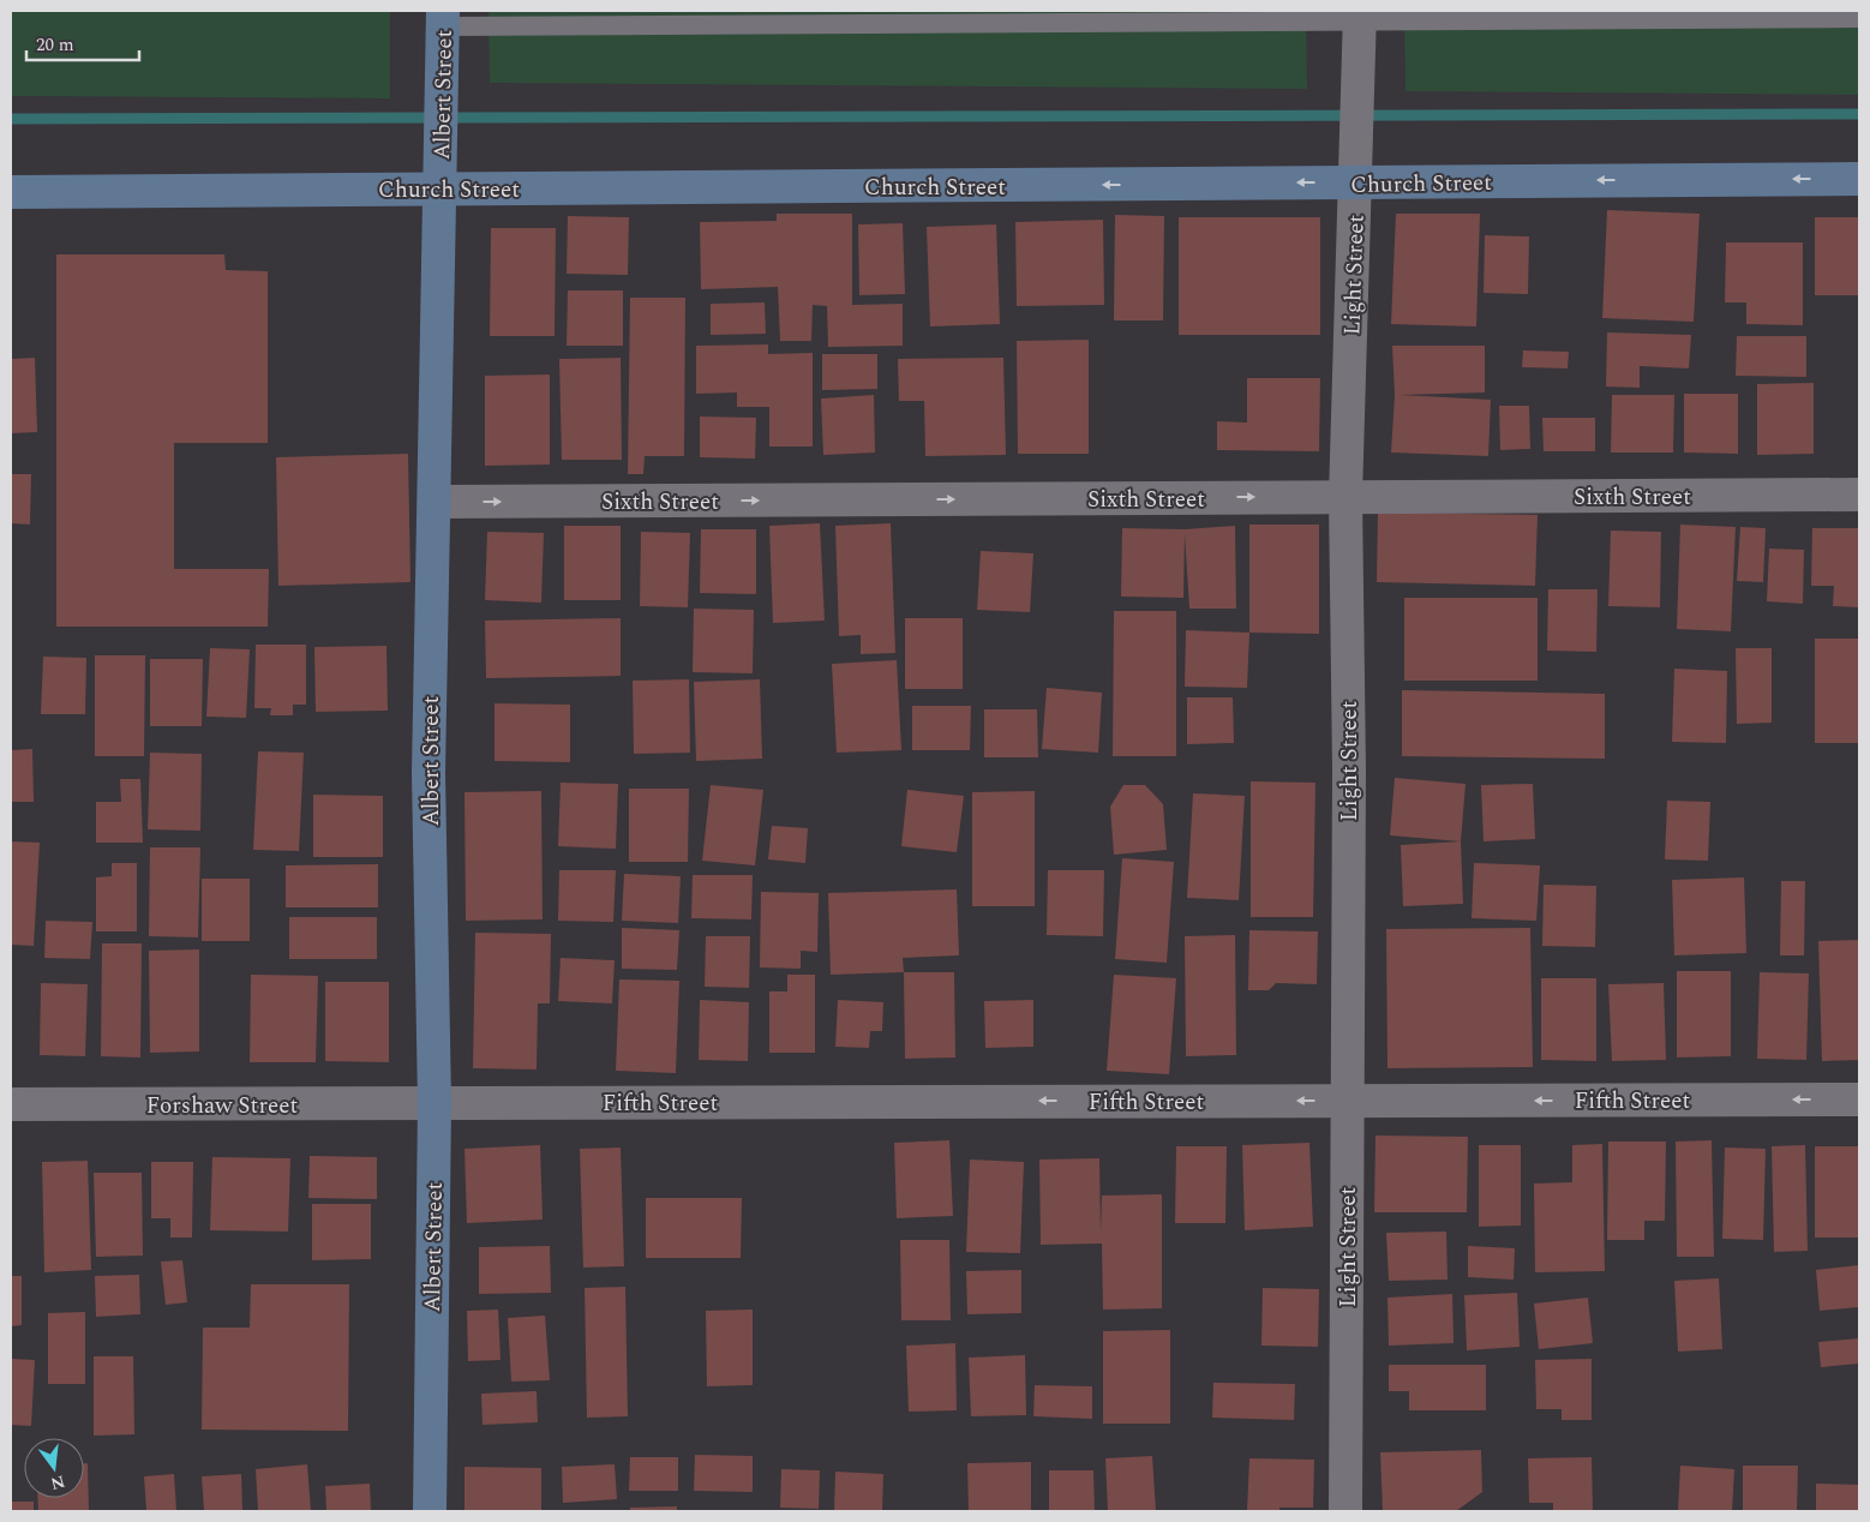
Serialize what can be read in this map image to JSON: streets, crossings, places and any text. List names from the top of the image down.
{
  "streets": {
    "street": [
      "Albert Street",
      "Church Street",
      "Light Street",
      "Sixth Street",
      "Fifth Street",
      "Forshaw Street"
    ]
  },
  "crossings": [
    ["Albert Street", "Church Street"],
    ["Albert Street", "Sixth Street"],
    ["Albert Street", "Fifth Street"],
    ["Albert Street", "Forshaw Street"],
    ["Church Street", "Light Street"],
    ["Light Street", "Sixth Street"],
    ["Light Street", "Fifth Street"],
    ["Fifth Street", "Forshaw Street"]
  ],
  "one_way": ["Church Street", "Sixth Street", "Fifth Street"],
  "scale_bar": "20 m",
  "north": "bottom"
}
